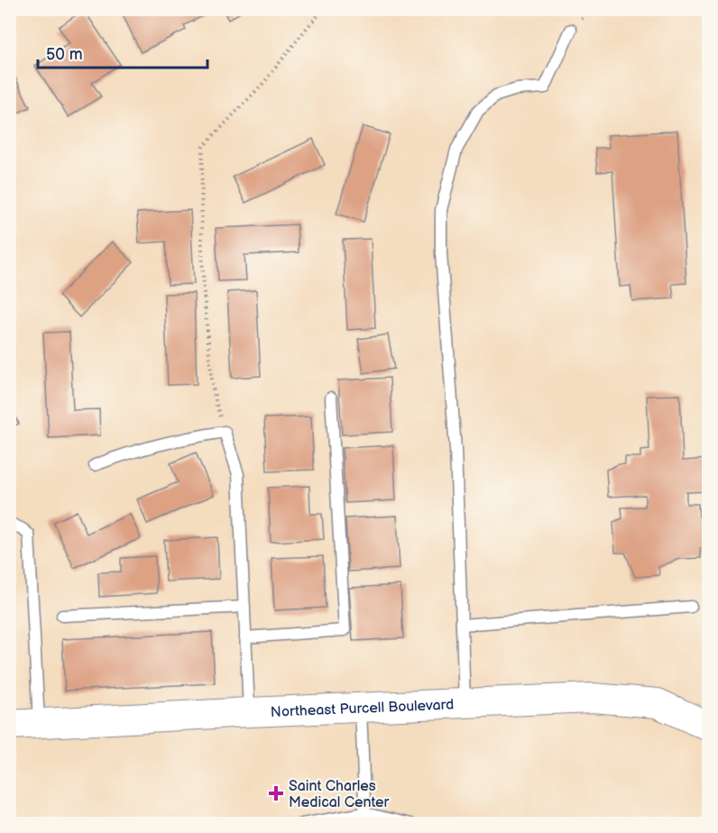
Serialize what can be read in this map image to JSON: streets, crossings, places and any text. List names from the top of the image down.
{
  "streets": {
    "street": ["Northeast Purcell Boulevard"]
  },
  "places": {
    "health": ["Saint Charles Medical Center"]
  },
  "scale_bar": "50 m"
}
